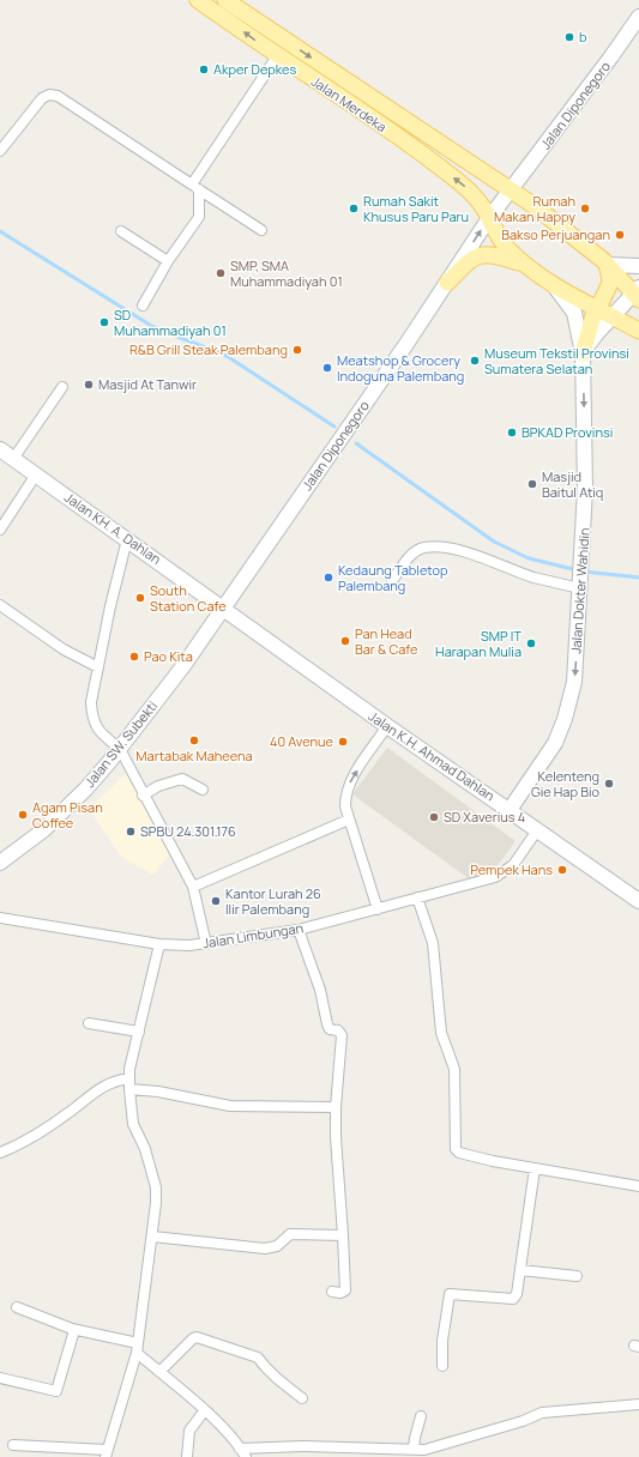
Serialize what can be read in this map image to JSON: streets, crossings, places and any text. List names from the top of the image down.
{
  "streets": {
    "main road": [
      "Jalan Merdeka",
      "Jalan Diponegoro",
      "Jalan KH. A. Dahlan",
      "Jalan Dokter Wahidin",
      "Jalan SW. Subekti",
      "Jalan K.H. Ahmad Dahlan"
    ],
    "street": ["Jalan Limbungan"]
  },
  "crossings": [
    ["Jalan Merdeka", "Jalan Diponegoro"],
    ["Jalan Diponegoro", "Jalan KH. A. Dahlan"],
    ["Jalan Diponegoro", "Jalan SW. Subekti"],
    ["Jalan Diponegoro", "Jalan K.H. Ahmad Dahlan"],
    ["Jalan KH. A. Dahlan", "Jalan SW. Subekti"],
    ["Jalan KH. A. Dahlan", "Jalan K.H. Ahmad Dahlan"],
    ["Jalan Dokter Wahidin", "Jalan K.H. Ahmad Dahlan"],
    ["Jalan SW. Subekti", "Jalan K.H. Ahmad Dahlan"],
    ["Jalan K.H. Ahmad Dahlan", "Jalan Limbungan"]
  ],
  "one_way": ["Jalan Dokter Wahidin"],
  "places": [
    "b",
    "Akper Depkes",
    "Rumah Sakit Khusus Paru Paru",
    "Rumah Makan Happy",
    "Bakso Perjuangan",
    "SMP, SMA Muhammadiyah 01",
    "SD Muhammadiyah 01",
    "R&B Grill Steak Palembang",
    "Museum Tekstil Provinsi Sumatera Selatan",
    "Meatshop & Grocery Indoguna Palembang",
    "Masjid At Tanwir",
    "BPKAD Provinsi",
    "Masjid Baitul Atiq",
    "Kedaung Tabletop Palembang",
    "South Station Cafe",
    "Pan Head Bar & Cafe",
    "SMP IT Harapan Mulia",
    "Pao Kita",
    "Martabak Maheena",
    "40 Avenue",
    "Kelenteng Gie Hap Bio",
    "Agam Pisan Coffee",
    "SD Xaverius 4",
    "SPBU 24.301.176",
    "Pempek Hans",
    "Kantor Lurah 26 Ilir Palembang"
  ]
}
